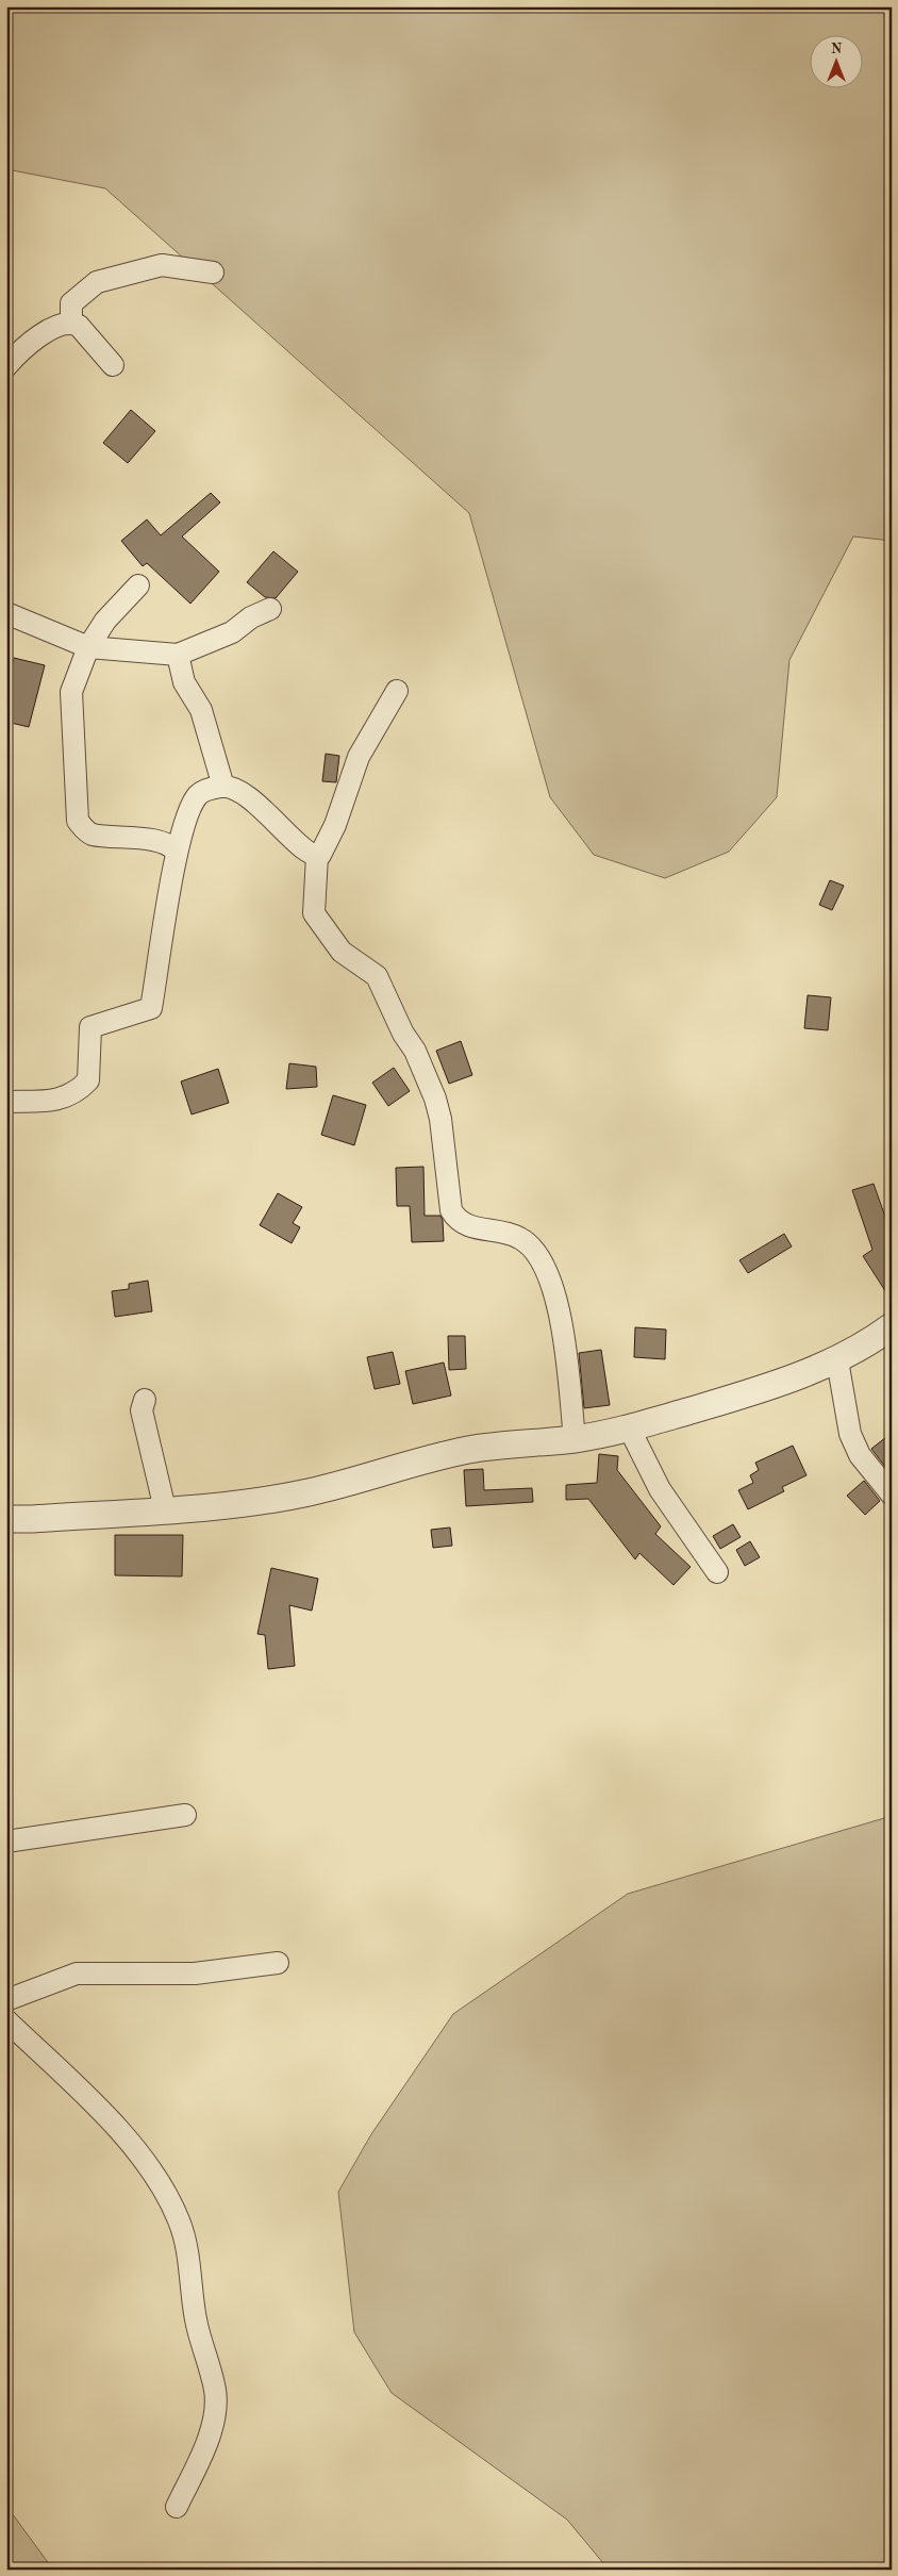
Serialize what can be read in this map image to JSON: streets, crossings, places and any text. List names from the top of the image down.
{
  "north": "top"
}
